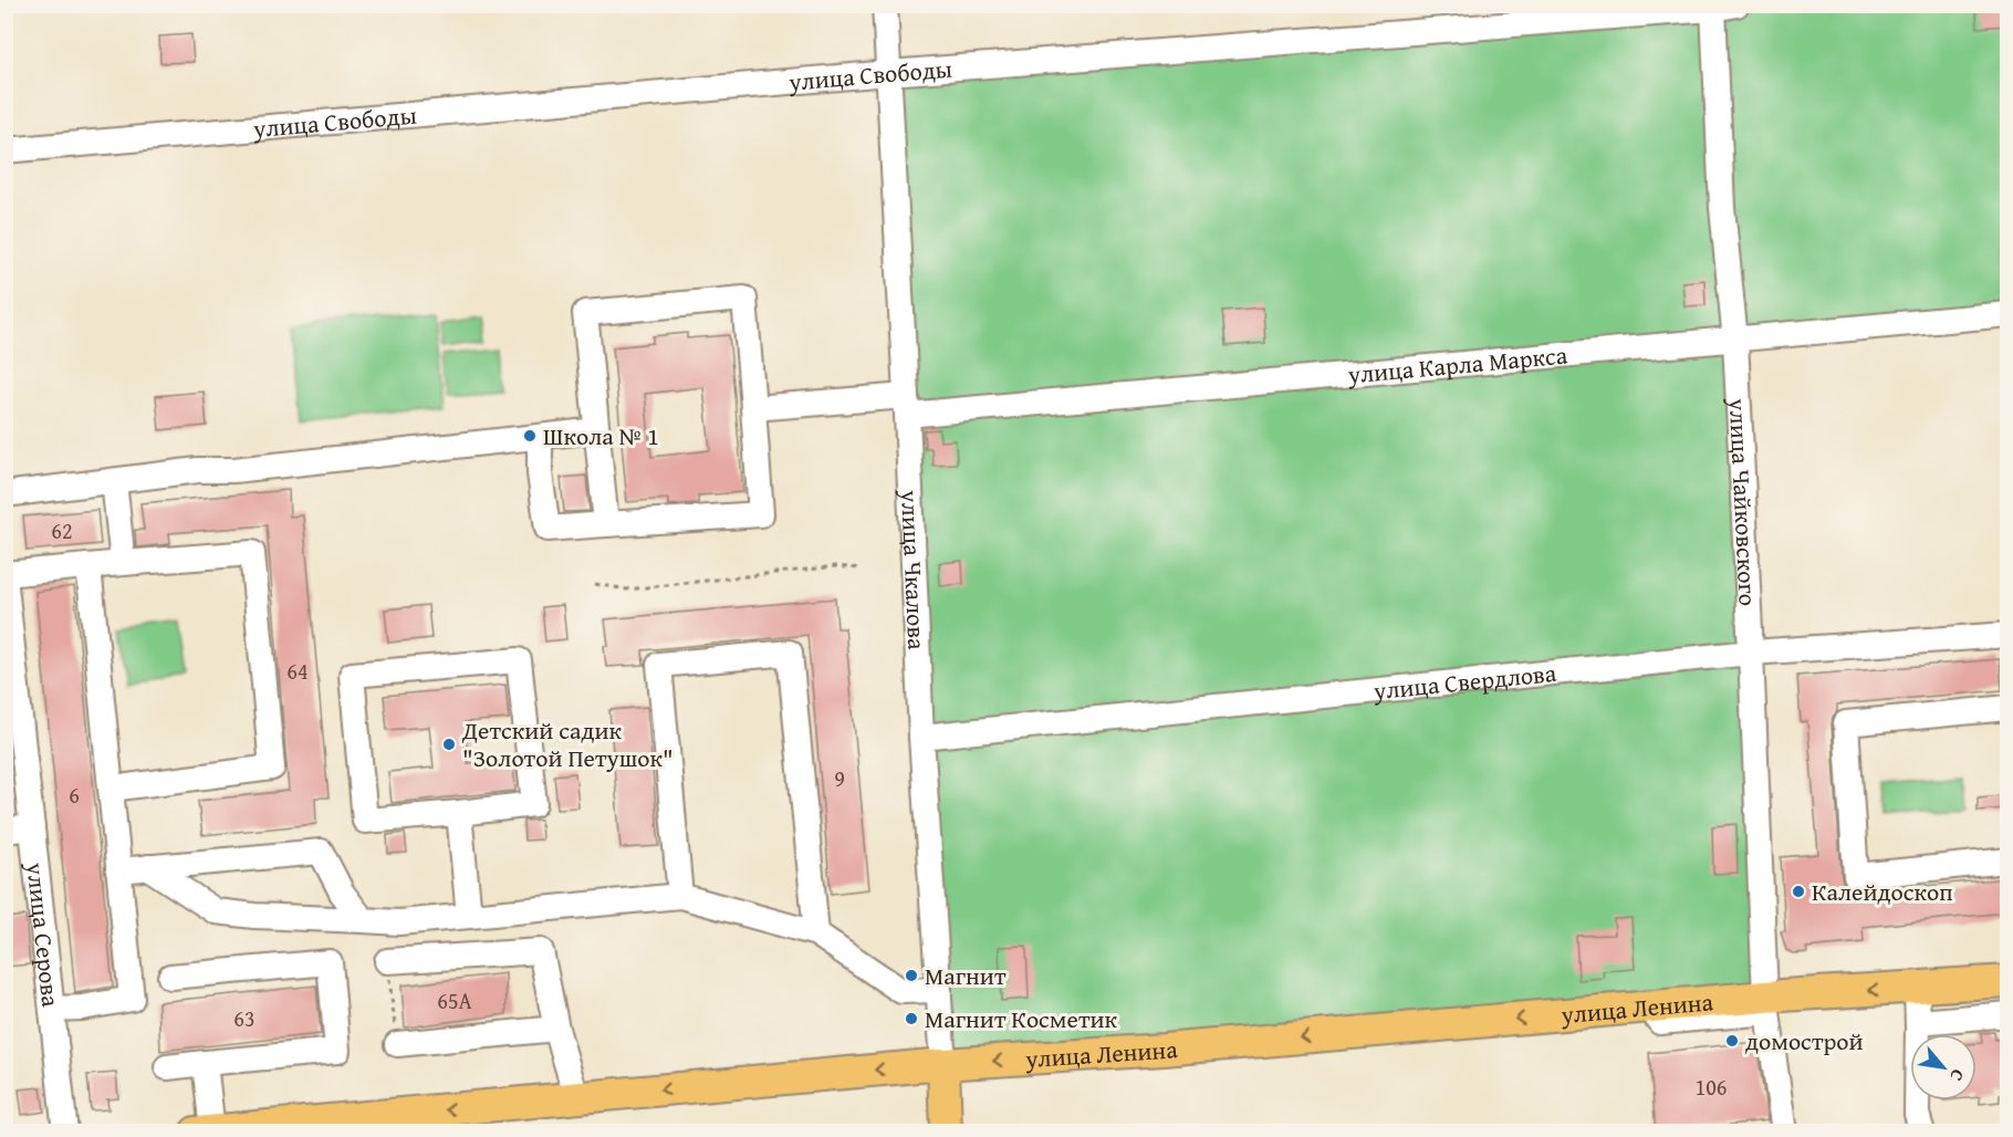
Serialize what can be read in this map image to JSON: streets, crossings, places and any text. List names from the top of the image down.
{
  "streets": {
    "main road": ["улица Чкалова", "улица Ленина"],
    "street": [
      "улица Свободы",
      "улица Карла Маркса",
      "улица Чайковского",
      "улица Свердлова",
      "улица Серова"
    ]
  },
  "crossings": [
    ["улица Свободы", "улица Чайковского"],
    ["улица Свободы", "улица Чкалова"],
    ["улица Карла Маркса", "улица Чайковского"],
    ["улица Карла Маркса", "улица Чкалова"],
    ["улица Чайковского", "улица Свердлова"],
    ["улица Чайковского", "улица Ленина"],
    ["улица Чкалова", "улица Свердлова"],
    ["улица Чкалова", "улица Ленина"]
  ],
  "one_way": ["улица Ленина"],
  "places": [
    "Школа № 1",
    "Детский садик \"Золотой Петушок\"",
    "Калейдоскоп",
    "Магнит",
    "Магнит Косметик",
    "домострой"
  ],
  "house_numbers": [
    "62",
    "64",
    "9",
    "6",
    "65А",
    "63",
    "106"
  ],
  "north": "bottom right"
}
